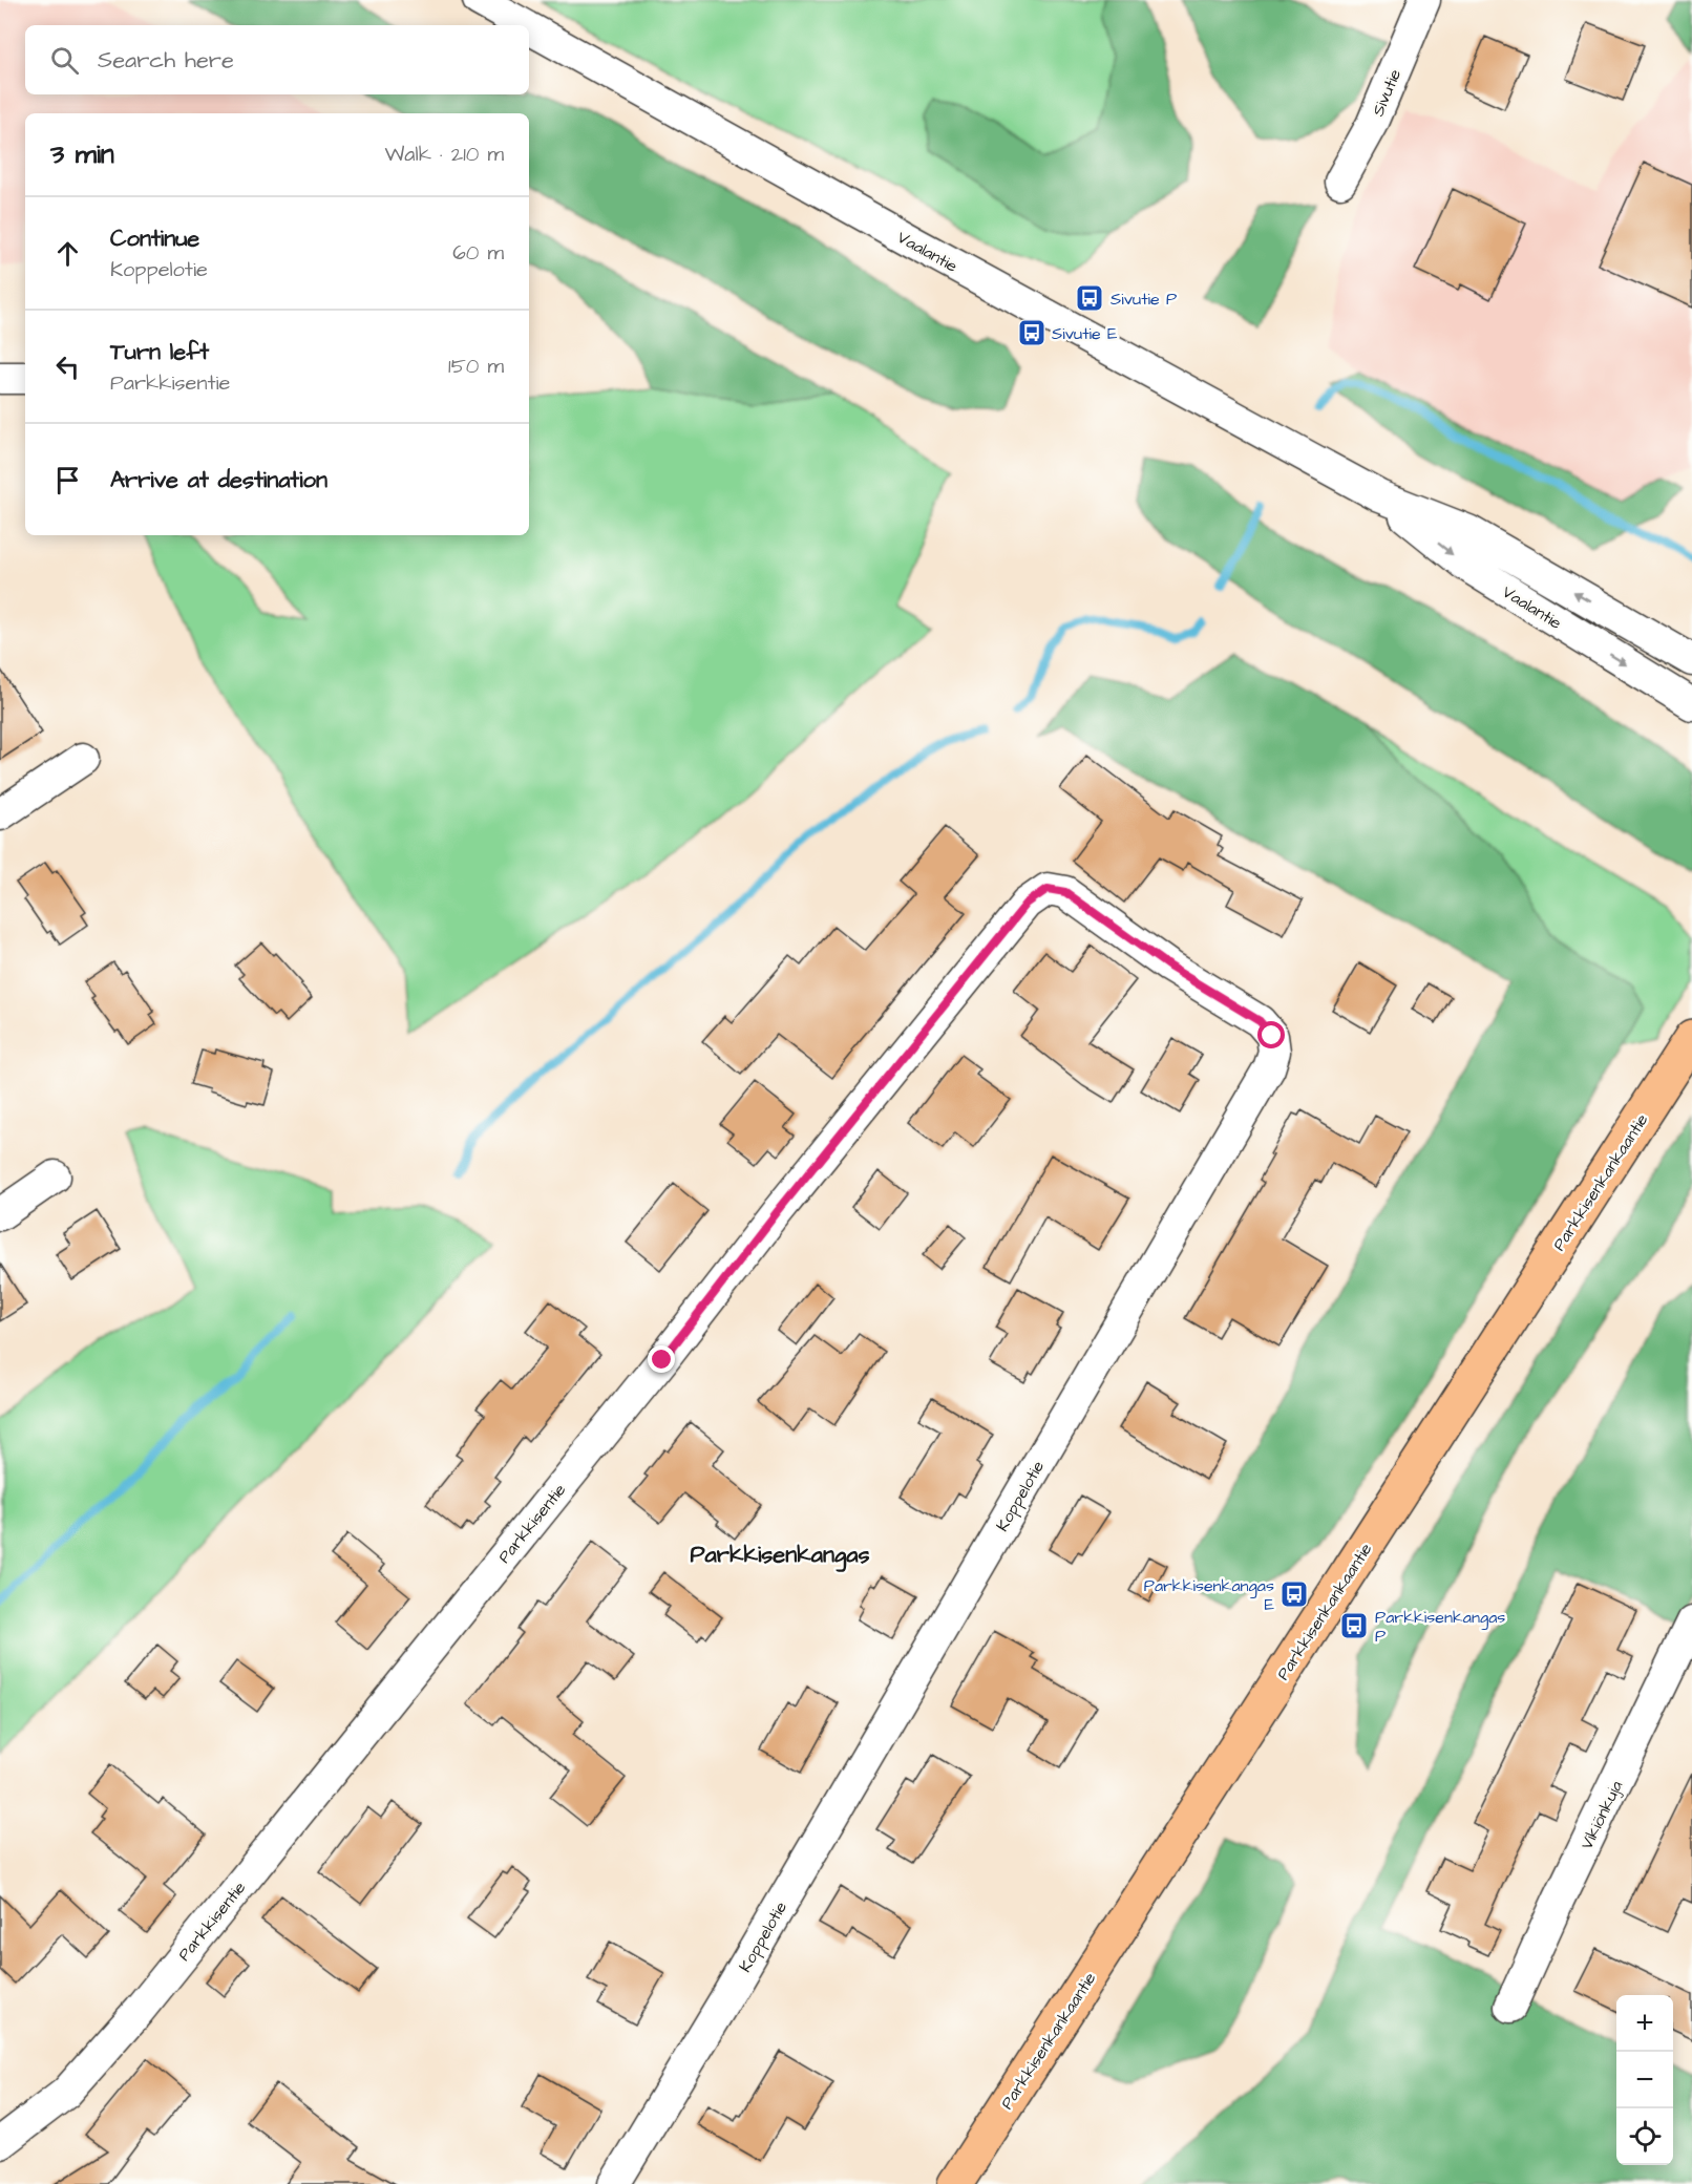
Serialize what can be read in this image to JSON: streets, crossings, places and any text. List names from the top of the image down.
{
  "streets": {
    "main road": ["Parkkisenkankaantie"],
    "street": [
      "Sivutie",
      "Vaalantie",
      "Koppelotie",
      "Parkkisentie",
      "Vikiönkuja"
    ]
  },
  "crossings": [
    ["Koppelotie", "Parkkisentie"]
  ],
  "districts": ["Parkkisenkangas"],
  "places": {
    "bus stop": [
      "Sivutie P",
      "Sivutie E",
      "Parkkisenkangas E",
      "Parkkisenkangas P"
    ]
  },
  "page": {
    "search": "Search here",
    "heading": ["3 min", "Walk · 210 m"],
    "list": [
      ["Continue", "Koppelotie", "60 m"],
      ["Turn left", "Parkkisentie", "150 m"],
      "Arrive at destination"
    ],
    "map_buttons": ["+", "−"]
  }
}
